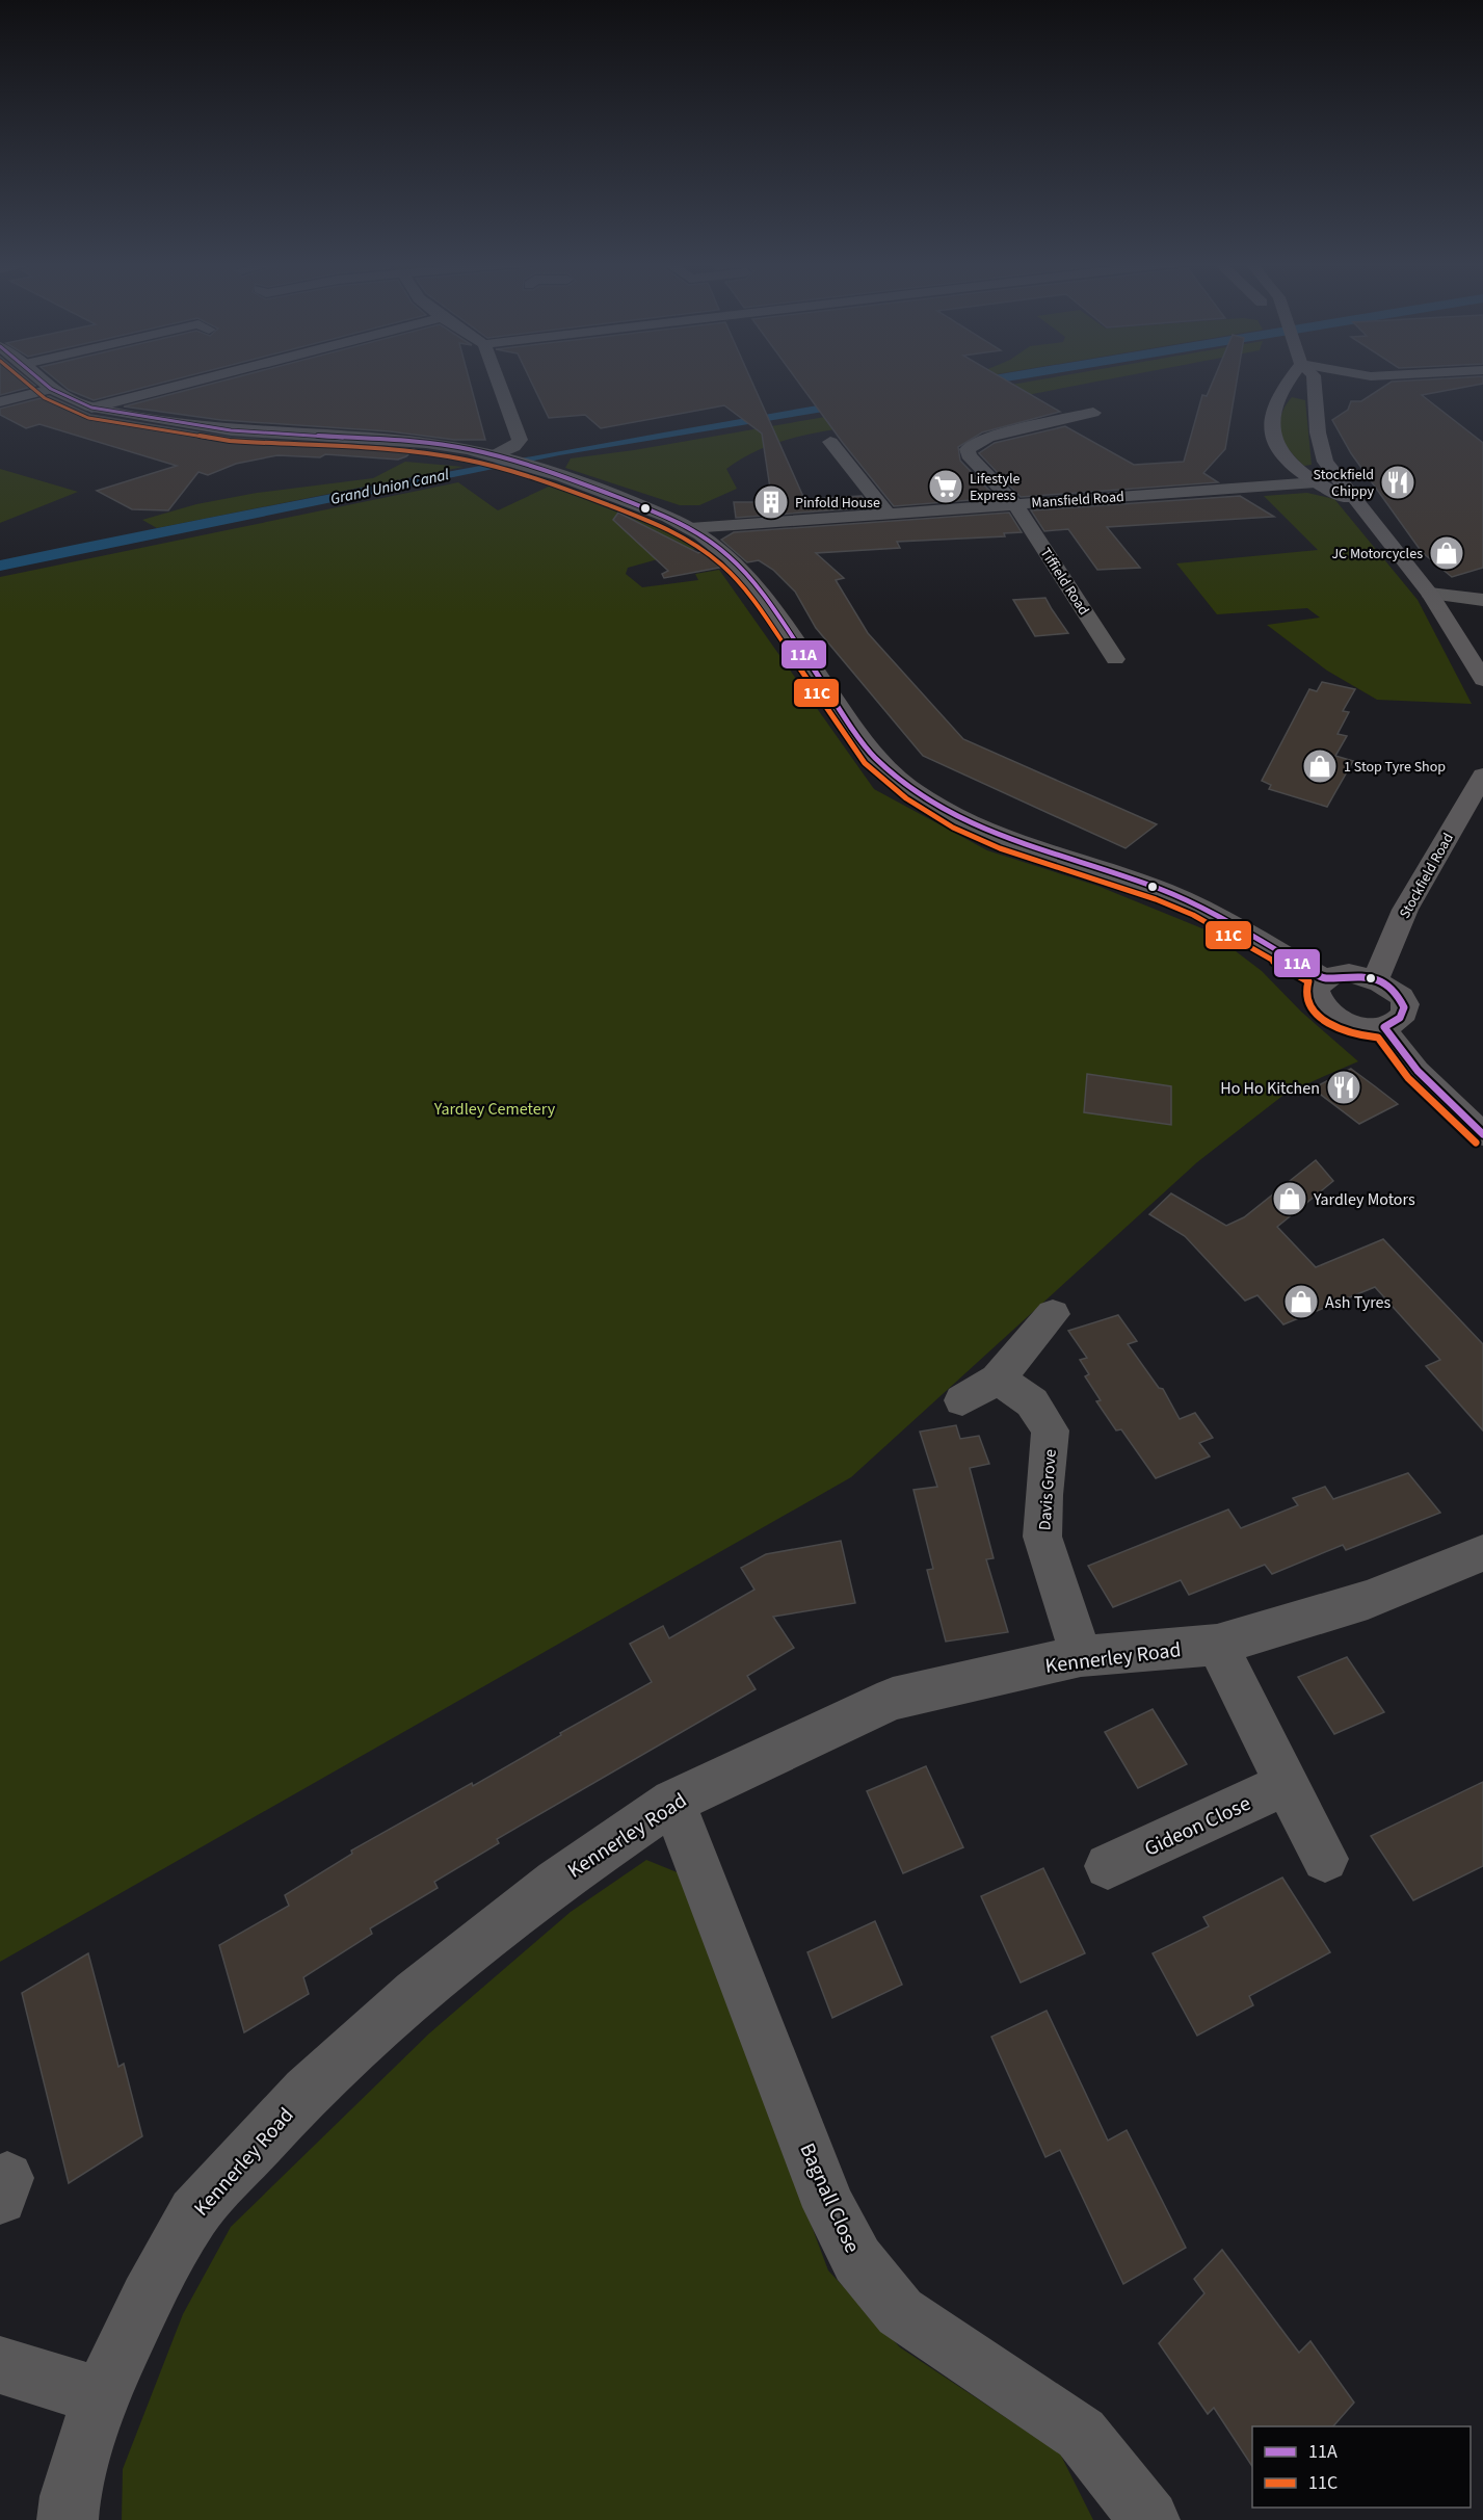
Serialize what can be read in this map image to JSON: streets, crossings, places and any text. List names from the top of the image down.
{
  "streets": {
    "main road": ["Stockfield Road"],
    "street": [
      "Mansfield Road",
      "Tiffield Road",
      "Davis Grove",
      "Kennerley Road",
      "Gideon Close",
      "Bagnall Close"
    ]
  },
  "crossings": [
    ["Mansfield Road", "Tiffield Road"],
    ["Davis Grove", "Kennerley Road"],
    ["Kennerley Road", "Bagnall Close"]
  ],
  "water": ["Grand Union Canal"],
  "parks": ["Yardley Cemetery"],
  "places": {
    "restaurant": ["Stockfield Chippy", "Ho Ho Kitchen"],
    "supermarket": ["Lifestyle Express"],
    "building": ["Pinfold House"],
    "shop": [
      "JC Motorcycles",
      "1 Stop Tyre Shop",
      "Yardley Motors",
      "Ash Tyres"
    ]
  },
  "lines": ["transit line 11A", "transit line 11C"],
  "legend": ["11A", "11C"]
}
